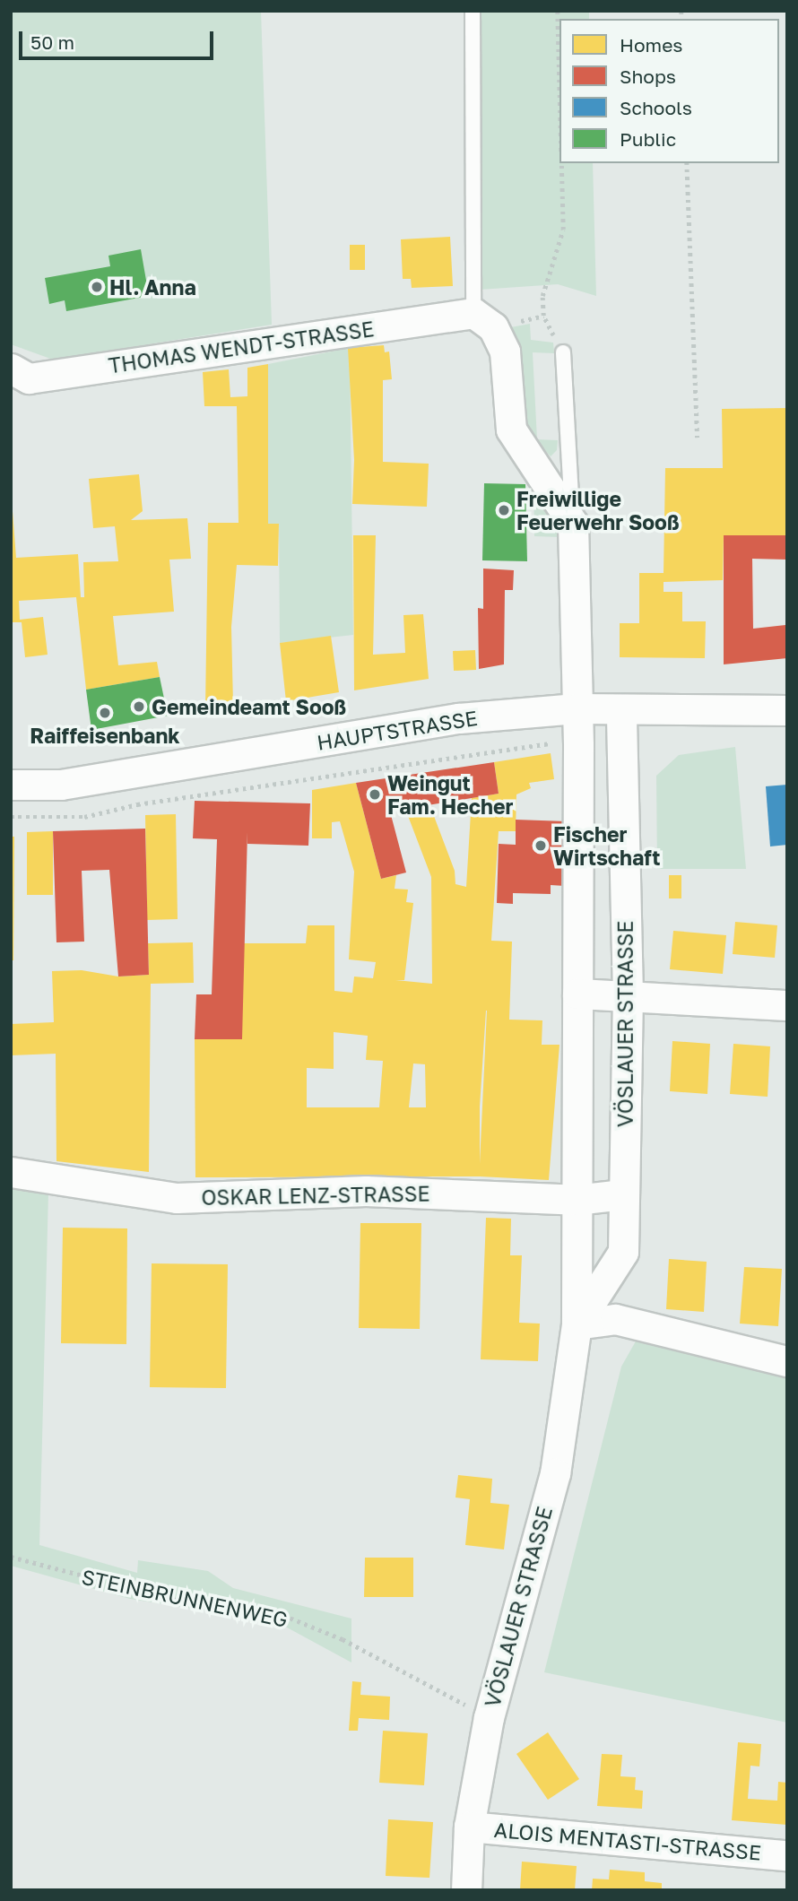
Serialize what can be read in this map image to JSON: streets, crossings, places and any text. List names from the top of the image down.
{
  "streets": {
    "street": [
      "THOMAS WENDT-STRASSE",
      "HAUPTSTRASSE",
      "VÖSLAUER STRASSE",
      "OSKAR LENZ-STRASSE",
      "ALOIS MENTASTI-STRASSE"
    ],
    "path": ["STEINBRUNNENWEG"]
  },
  "crossings": [
    ["HAUPTSTRASSE", "VÖSLAUER STRASSE"],
    ["VÖSLAUER STRASSE", "OSKAR LENZ-STRASSE"],
    ["VÖSLAUER STRASSE", "STEINBRUNNENWEG"],
    ["VÖSLAUER STRASSE", "ALOIS MENTASTI-STRASSE"]
  ],
  "places": [
    "Hl. Anna",
    "Freiwillige Feuerwehr Sooß",
    "Gemeindeamt Sooß",
    "Raiffeisenbank",
    "Weingut Fam. Hecher",
    "Fischer Wirtschaft"
  ],
  "legend": [
    "Homes",
    "Shops",
    "Schools",
    "Public"
  ],
  "scale_bar": "50 m"
}
